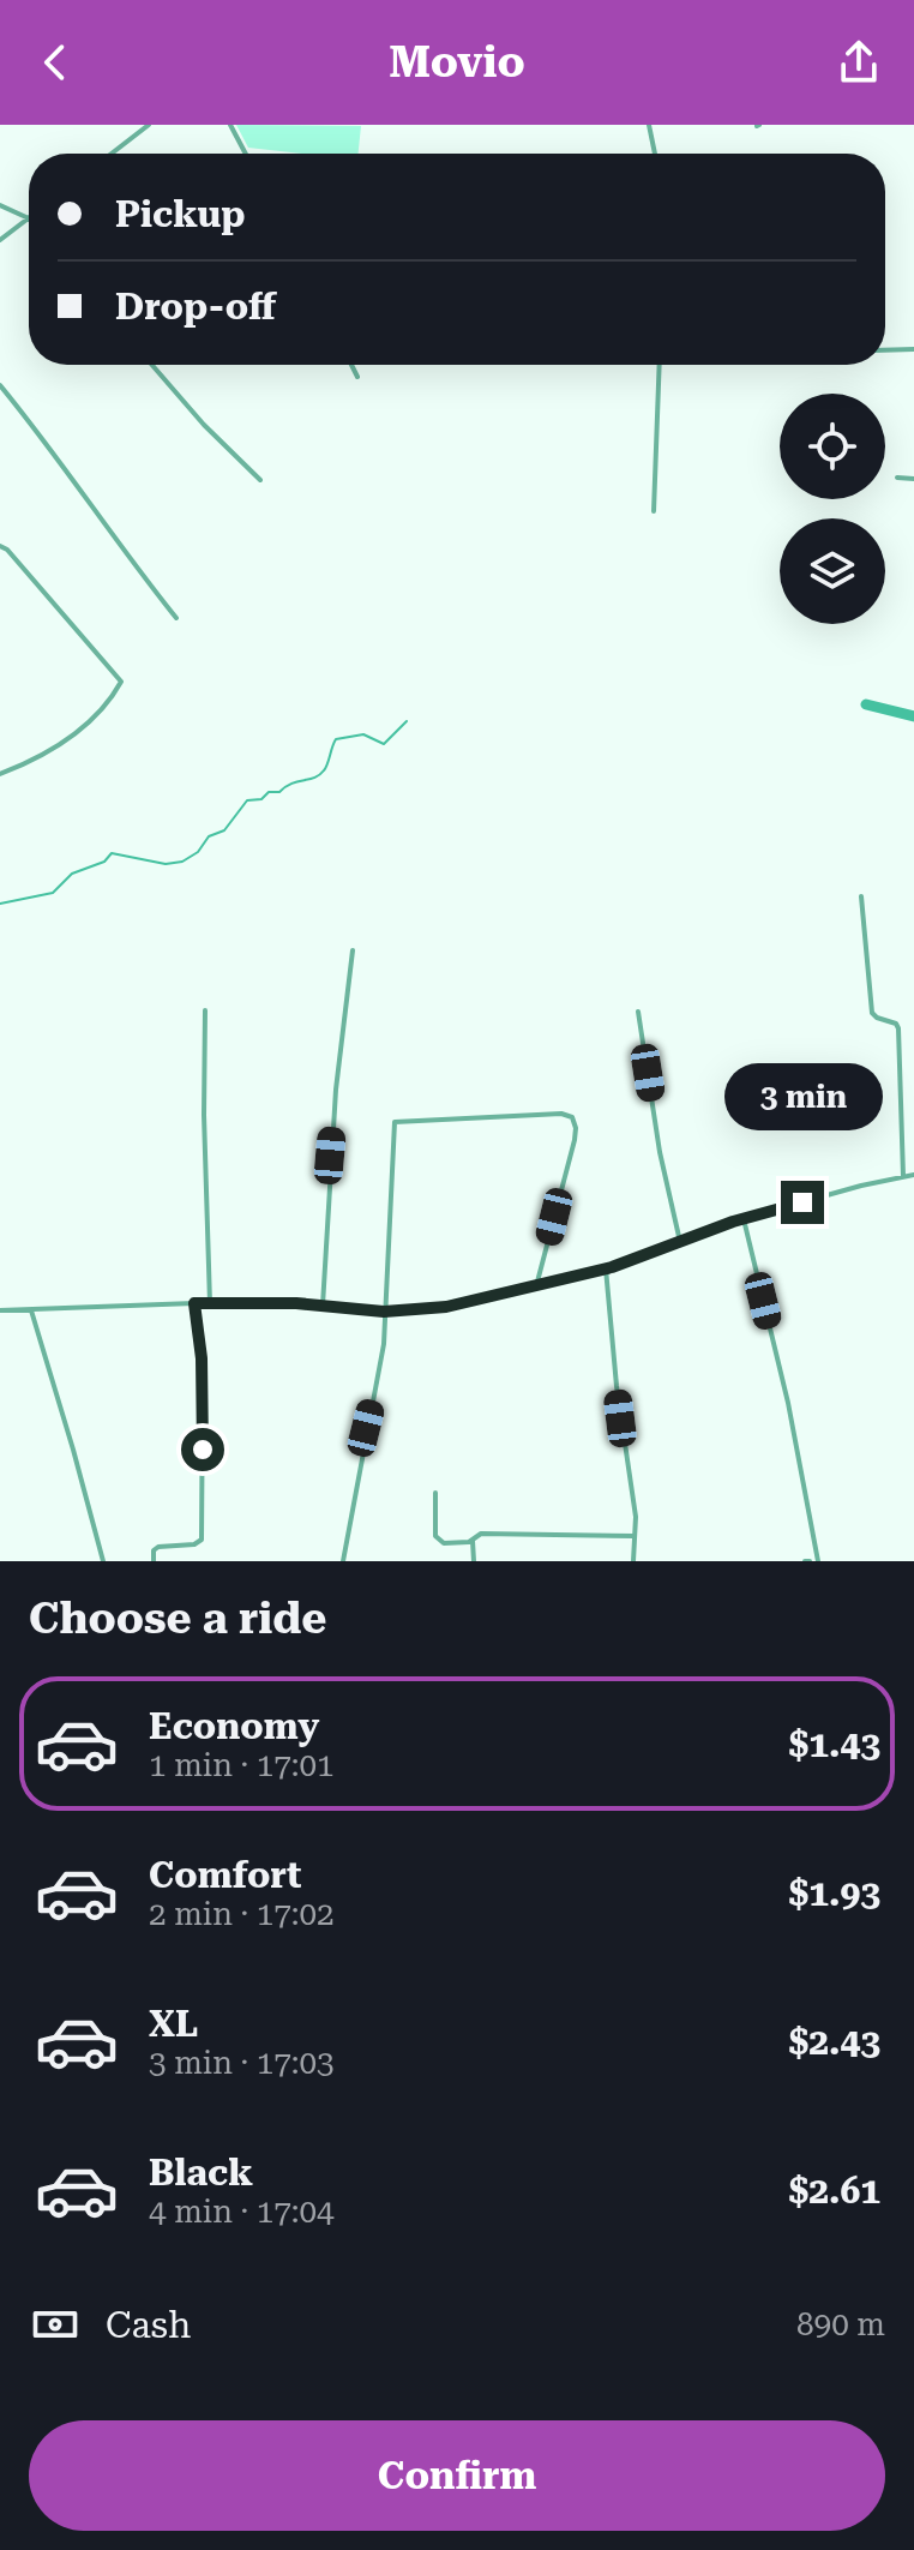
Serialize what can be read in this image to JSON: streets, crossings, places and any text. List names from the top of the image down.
{
  "page": {
    "header": "Movio",
    "banner": ["Pickup", "Drop-off"],
    "bubble": "3 min",
    "heading": "Choose a ride",
    "list": [
      {
        "name": "Economy",
        "note": "1 min · 17:01",
        "value": "$1.43"
      },
      {
        "name": "Comfort",
        "note": "2 min · 17:02",
        "value": "$1.93"
      },
      {
        "name": "XL",
        "note": "3 min · 17:03",
        "value": "$2.43"
      },
      {
        "name": "Black",
        "note": "4 min · 17:04",
        "value": "$2.61"
      }
    ],
    "pay": ["Cash", "890 m"],
    "buttons": "Confirm"
  }
}
